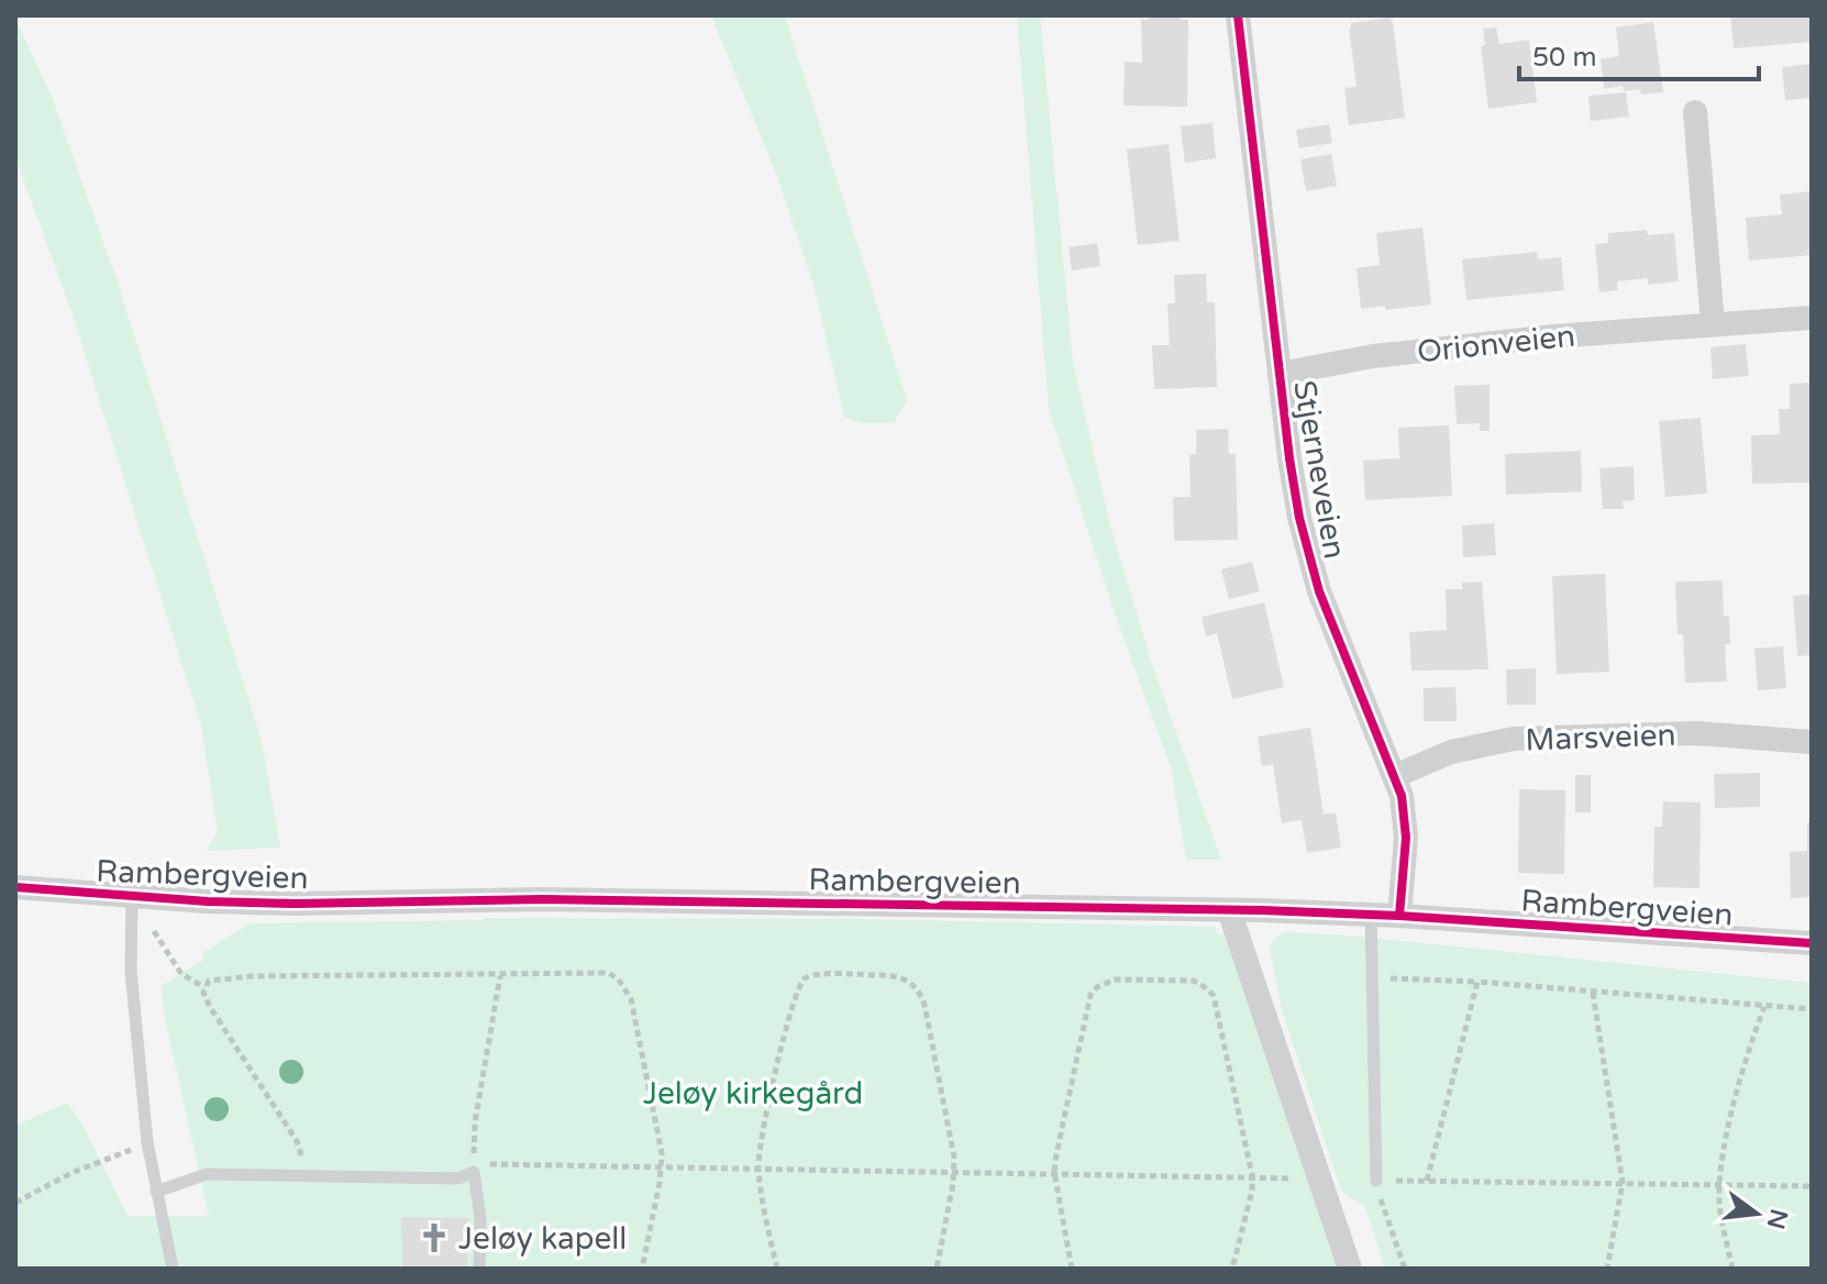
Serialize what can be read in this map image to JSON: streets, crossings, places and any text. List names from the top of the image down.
{
  "streets": {
    "street": [
      "Orionveien",
      "Stjerneveien",
      "Marsveien",
      "Rambergveien"
    ]
  },
  "crossings": [
    ["Orionveien", "Stjerneveien"],
    ["Stjerneveien", "Marsveien"],
    ["Stjerneveien", "Rambergveien"]
  ],
  "parks": ["Jeløy kirkegård"],
  "places": {
    "church": ["Jeløy kapell"]
  },
  "scale_bar": "50 m",
  "north": "right"
}
